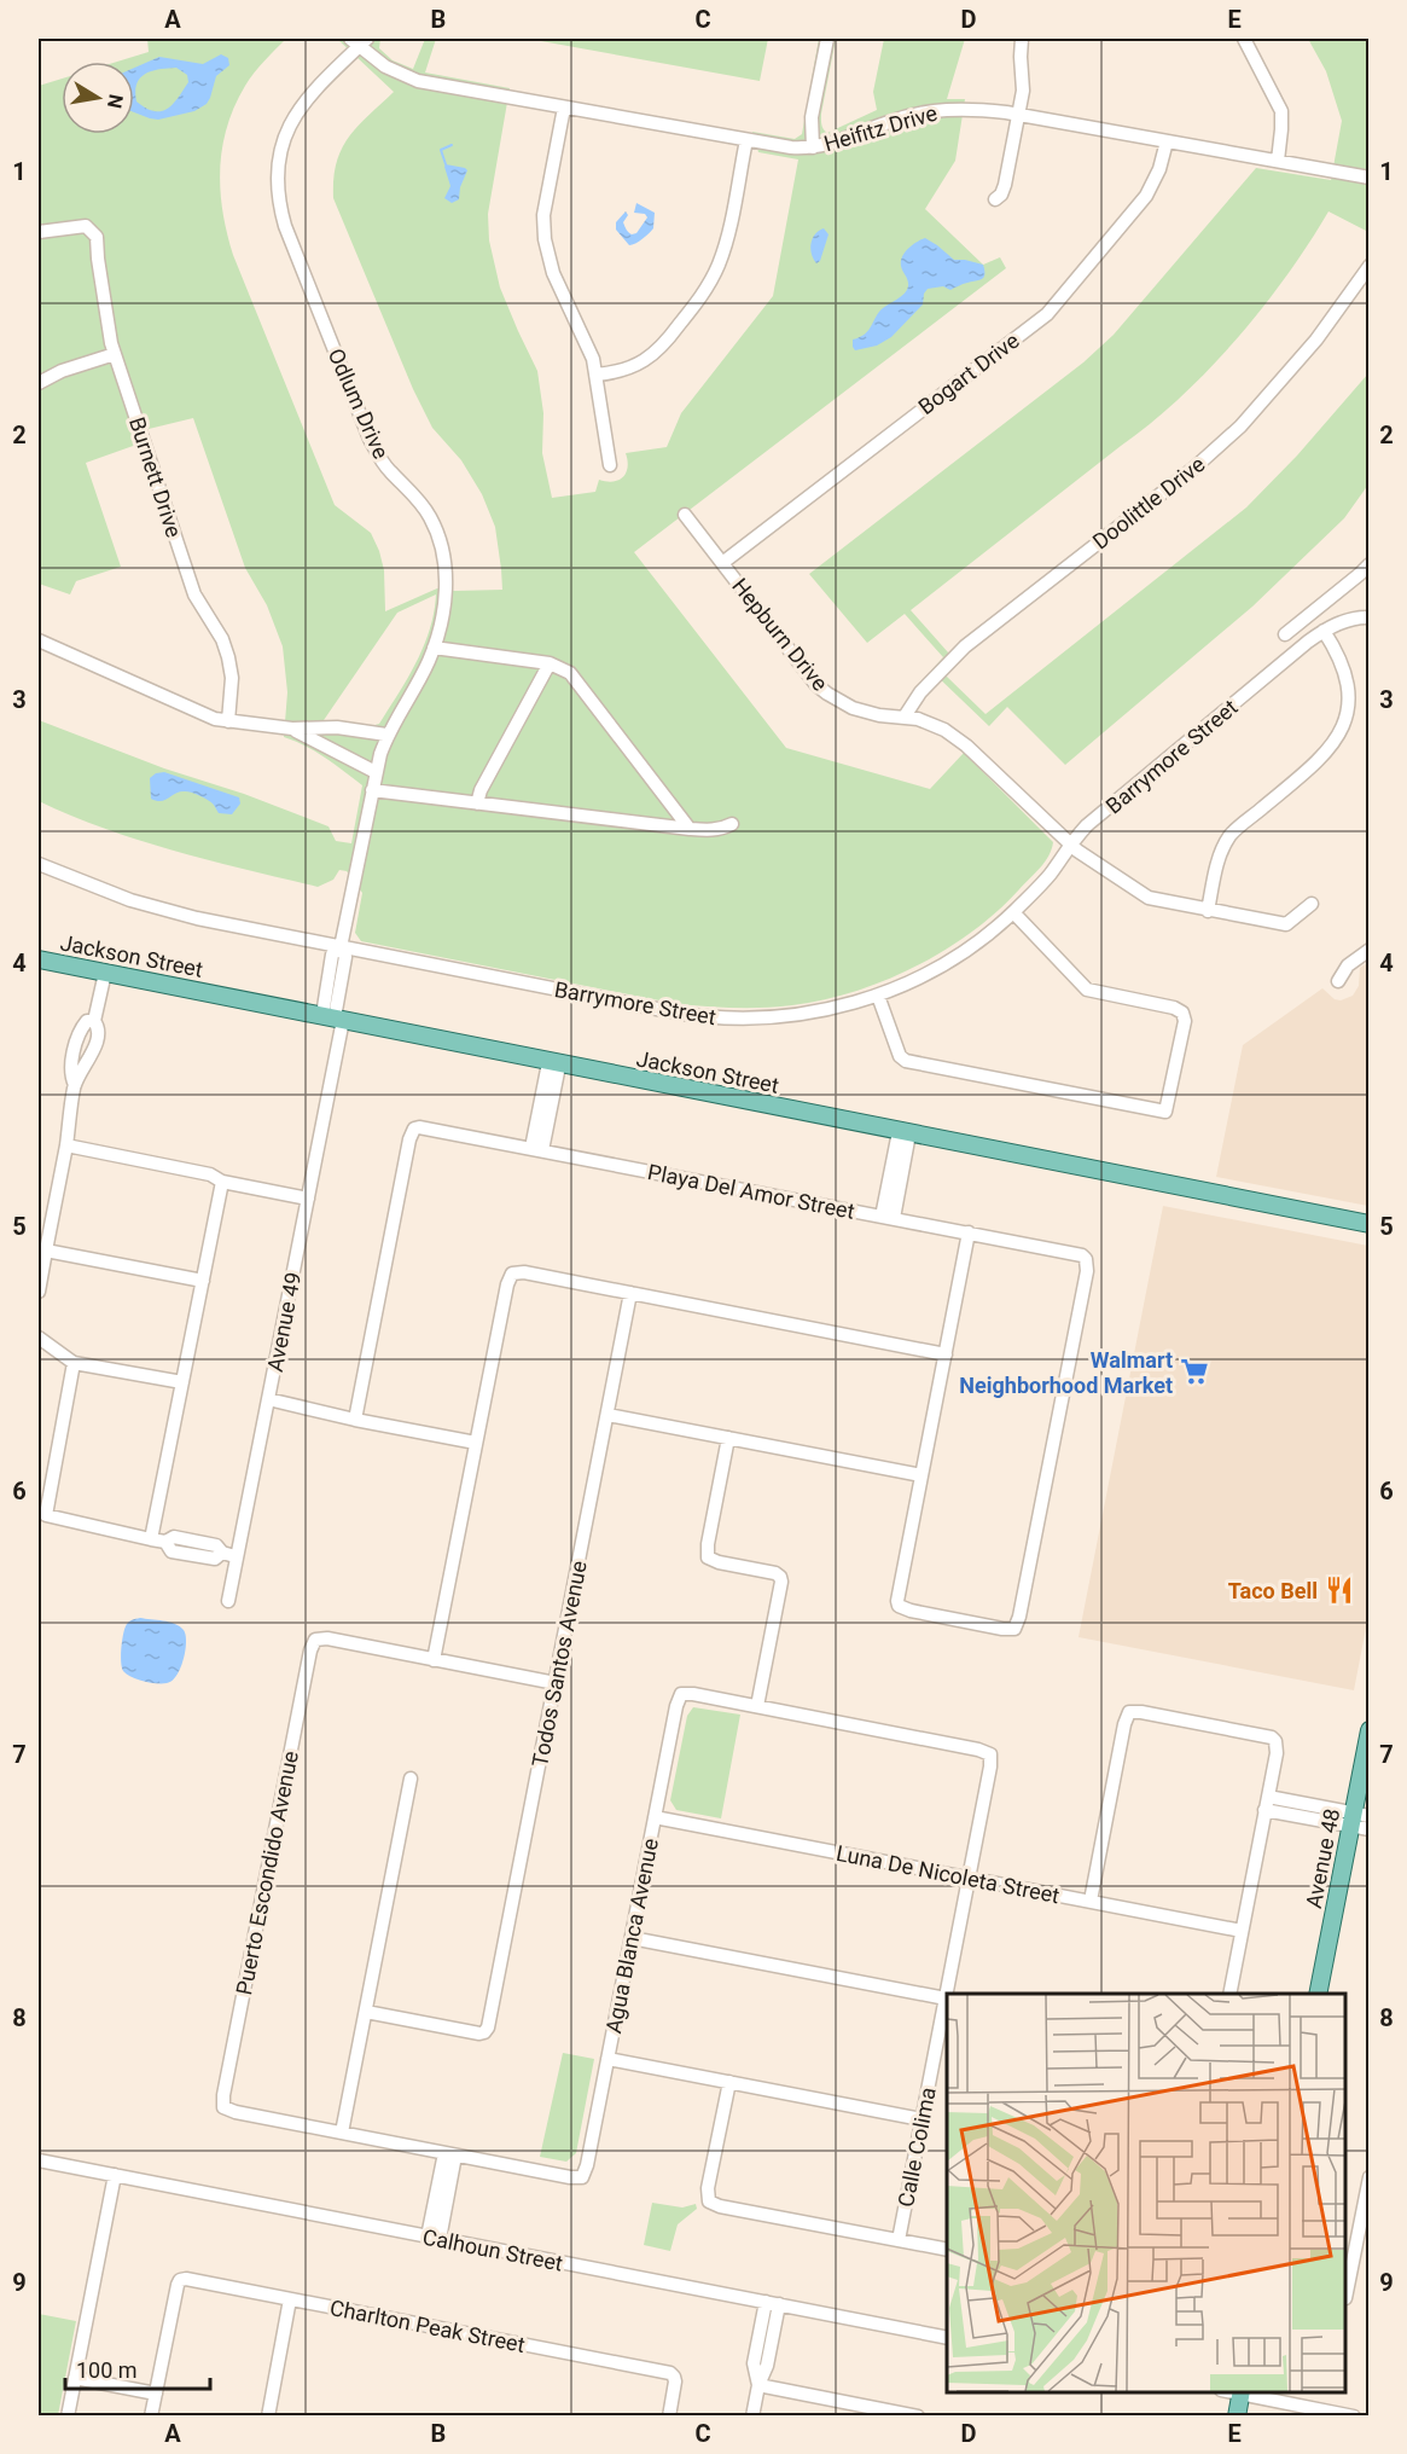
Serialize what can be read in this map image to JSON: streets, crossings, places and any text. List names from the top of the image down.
{
  "streets": {
    "main road": ["Jackson Street", "Avenue 48"],
    "street": [
      "Heifitz Drive",
      "Bogart Drive",
      "Odlum Drive",
      "Burnett Drive",
      "Doolittle Drive",
      "Hepburn Drive",
      "Barrymore Street",
      "Playa Del Amor Street",
      "Avenue 49",
      "Todos Santos Avenue",
      "Puerto Escondido Avenue",
      "Luna De Nicoleta Street",
      "Agua Blanca Avenue",
      "Calle Colima",
      "Calhoun Street",
      "Charlton Peak Street"
    ]
  },
  "crossings": [
    ["Heifitz Drive", "Bogart Drive"],
    ["Heifitz Drive", "Odlum Drive"],
    ["Bogart Drive", "Hepburn Drive"],
    ["Odlum Drive", "Barrymore Street"],
    ["Odlum Drive", "Jackson Street"],
    ["Odlum Drive", "Avenue 49"],
    ["Doolittle Drive", "Hepburn Drive"],
    ["Hepburn Drive", "Barrymore Street"],
    ["Luna De Nicoleta Street", "Agua Blanca Avenue"],
    ["Luna De Nicoleta Street", "Calle Colima"],
    ["Agua Blanca Avenue", "Calle Colima"]
  ],
  "places": {
    "supermarket": ["Walmart Neighborhood Market"],
    "restaurant": ["Taco Bell"]
  },
  "scale_bar": "100 m",
  "north": "right",
  "grid": {
    "columns": [
      "A",
      "B",
      "C",
      "D",
      "E"
    ],
    "rows": [
      "1",
      "2",
      "3",
      "4",
      "5",
      "6",
      "7",
      "8",
      "9"
    ]
  }
}
